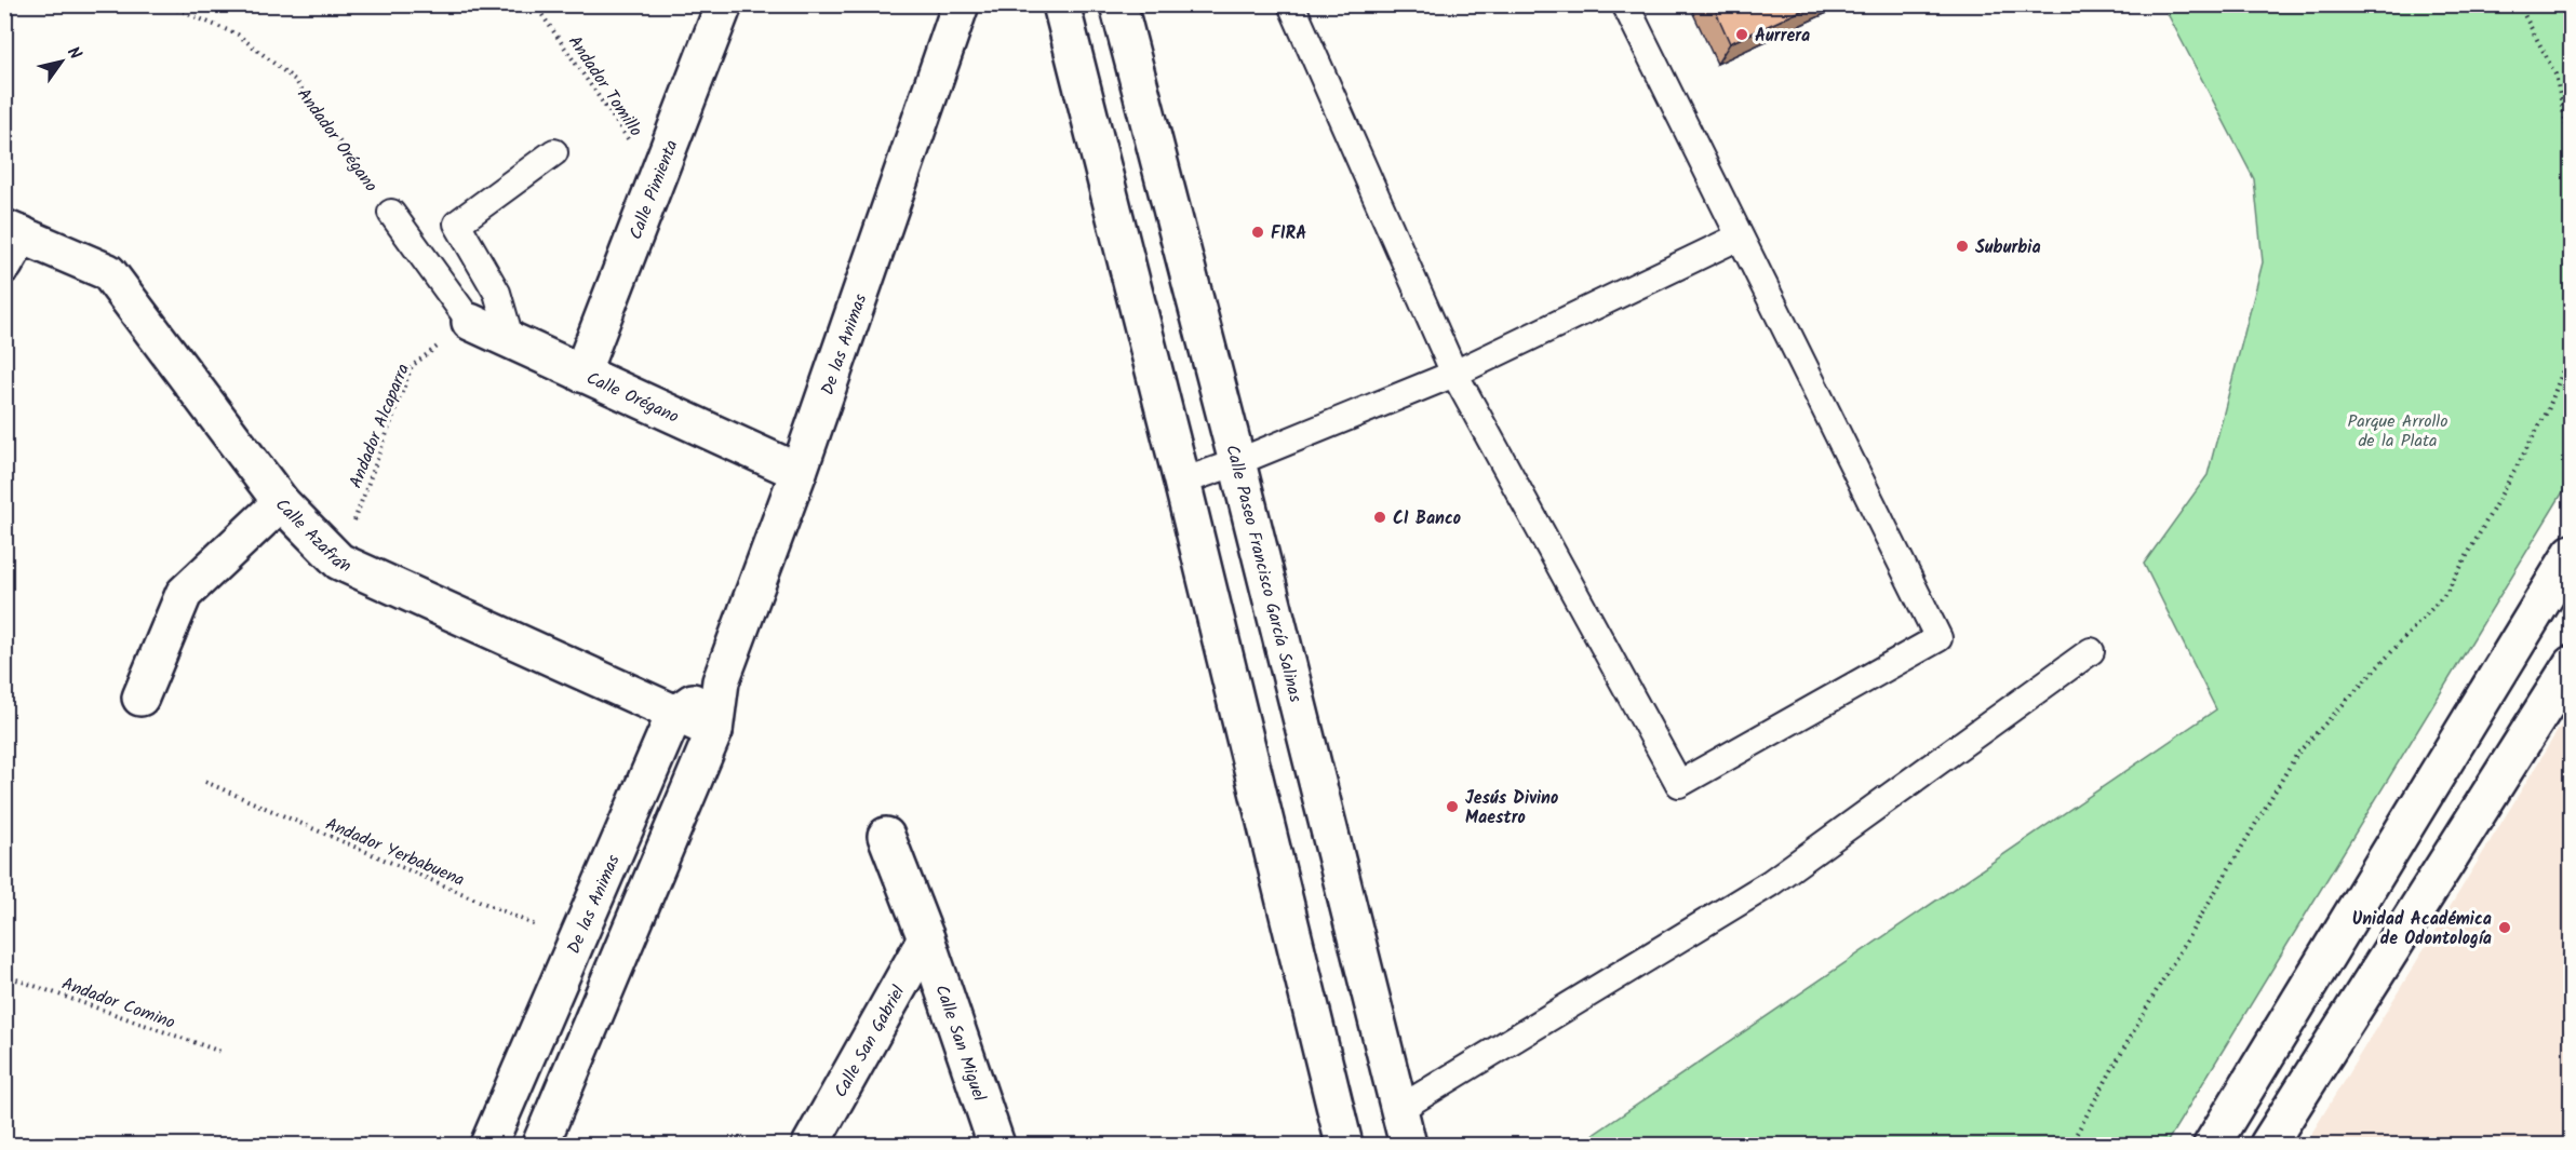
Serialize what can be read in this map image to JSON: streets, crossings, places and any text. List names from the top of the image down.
{
  "streets": {
    "street": [
      "Calle Pimienta",
      "De las Animas",
      "Calle Orégano",
      "Calle Azafrán",
      "Calle Paseo Francisco García Salinas",
      "Calle San Gabriel",
      "Calle San Miguel"
    ],
    "path": [
      "Andador Tomillo",
      "Andador Orégano",
      "Andador Alcaparra",
      "Andador Yerbabuena",
      "Andador Comino"
    ]
  },
  "crossings": [
    ["Andador Tomillo", "Calle Pimienta"],
    ["Calle Pimienta", "Calle Orégano"],
    ["De las Animas", "Calle Orégano"],
    ["De las Animas", "Calle Azafrán"],
    ["De las Animas", "Andador Yerbabuena"],
    ["Calle Orégano", "Andador Alcaparra"],
    ["Andador Alcaparra", "Calle Azafrán"],
    ["Calle San Gabriel", "Calle San Miguel"]
  ],
  "parks": ["Parque Arrollo de la Plata"],
  "places": [
    "Aurrera",
    "FIRA",
    "Suburbia",
    "CI Banco",
    "Jesús Divino Maestro",
    "Unidad Académica de Odontología"
  ],
  "north": "top right"
}
